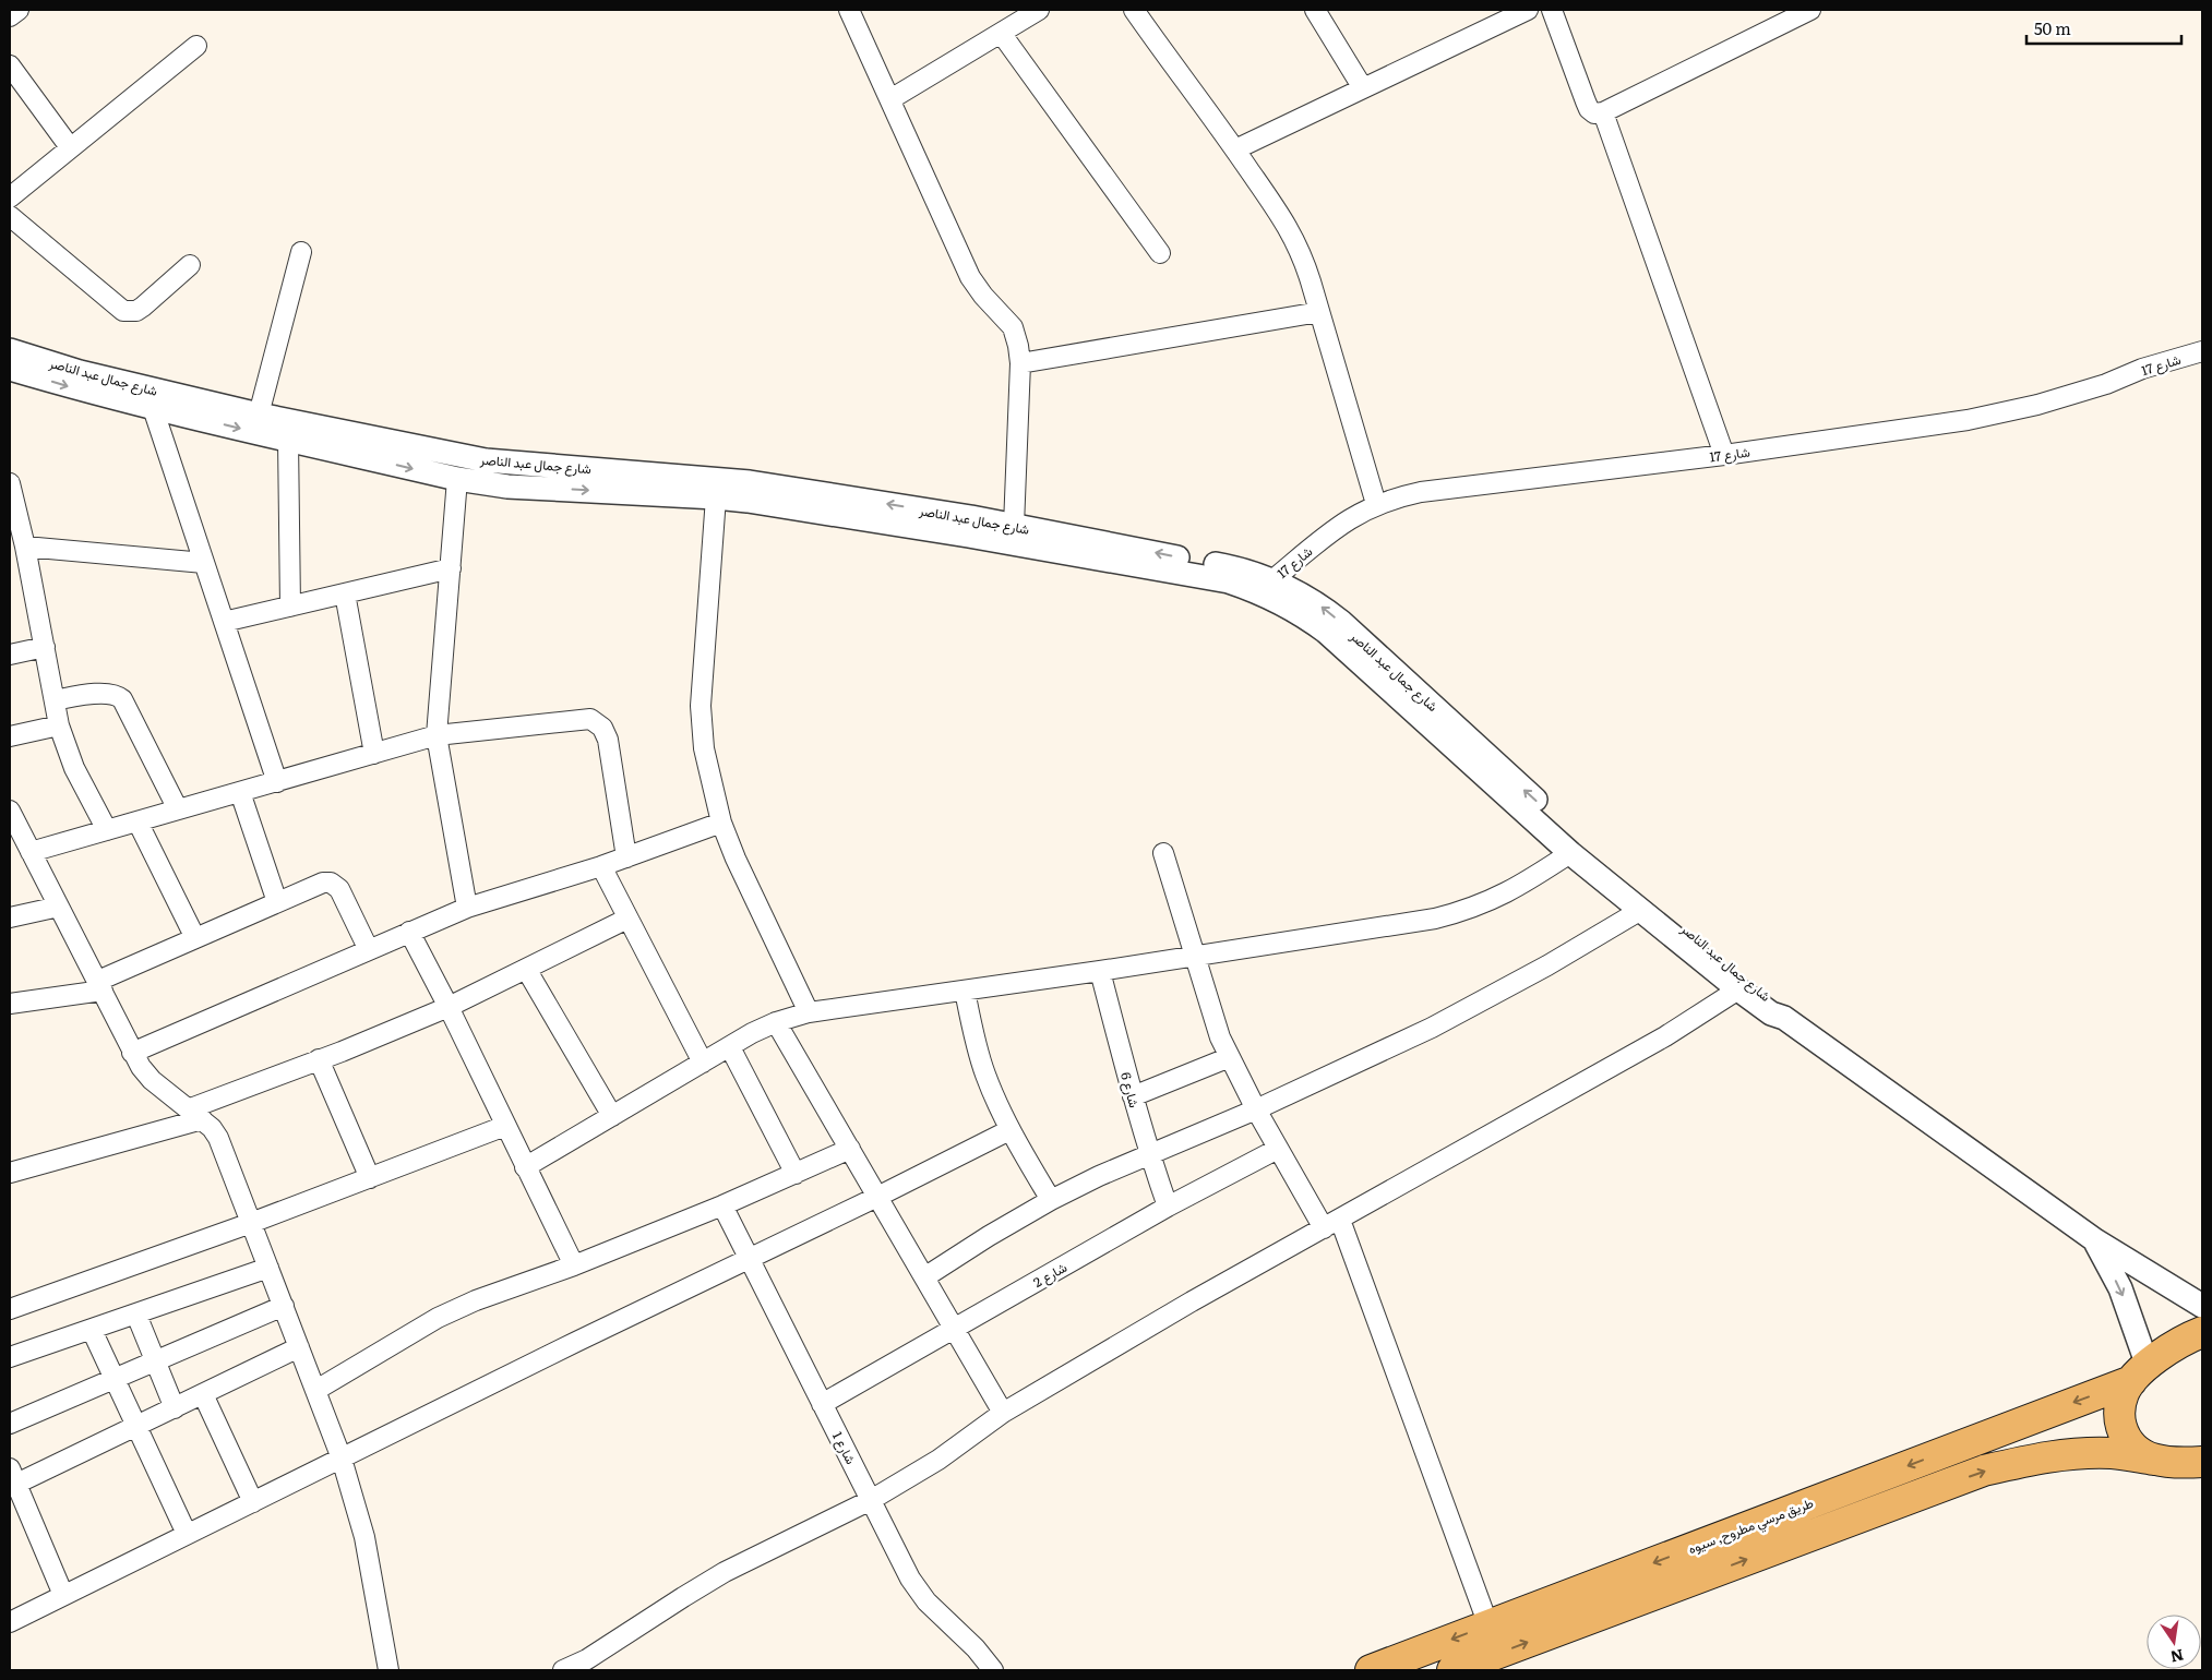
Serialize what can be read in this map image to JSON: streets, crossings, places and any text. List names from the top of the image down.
{
  "streets": {
    "main road": ["طريق مرسي مطروح, سيوه"],
    "street": [
      "شارع 17",
      "شارع جمال عبد الناصر",
      "شارع 6",
      "شارع 2",
      "شارع 1"
    ]
  },
  "crossings": [
    ["شارع 17", "شارع جمال عبد الناصر"],
    ["شارع جمال عبد الناصر", "طريق مرسي مطروح, سيوه"],
    ["شارع 6", "شارع 2"],
    ["شارع 2", "شارع 1"]
  ],
  "scale_bar": "50 m",
  "north": "bottom"
}
